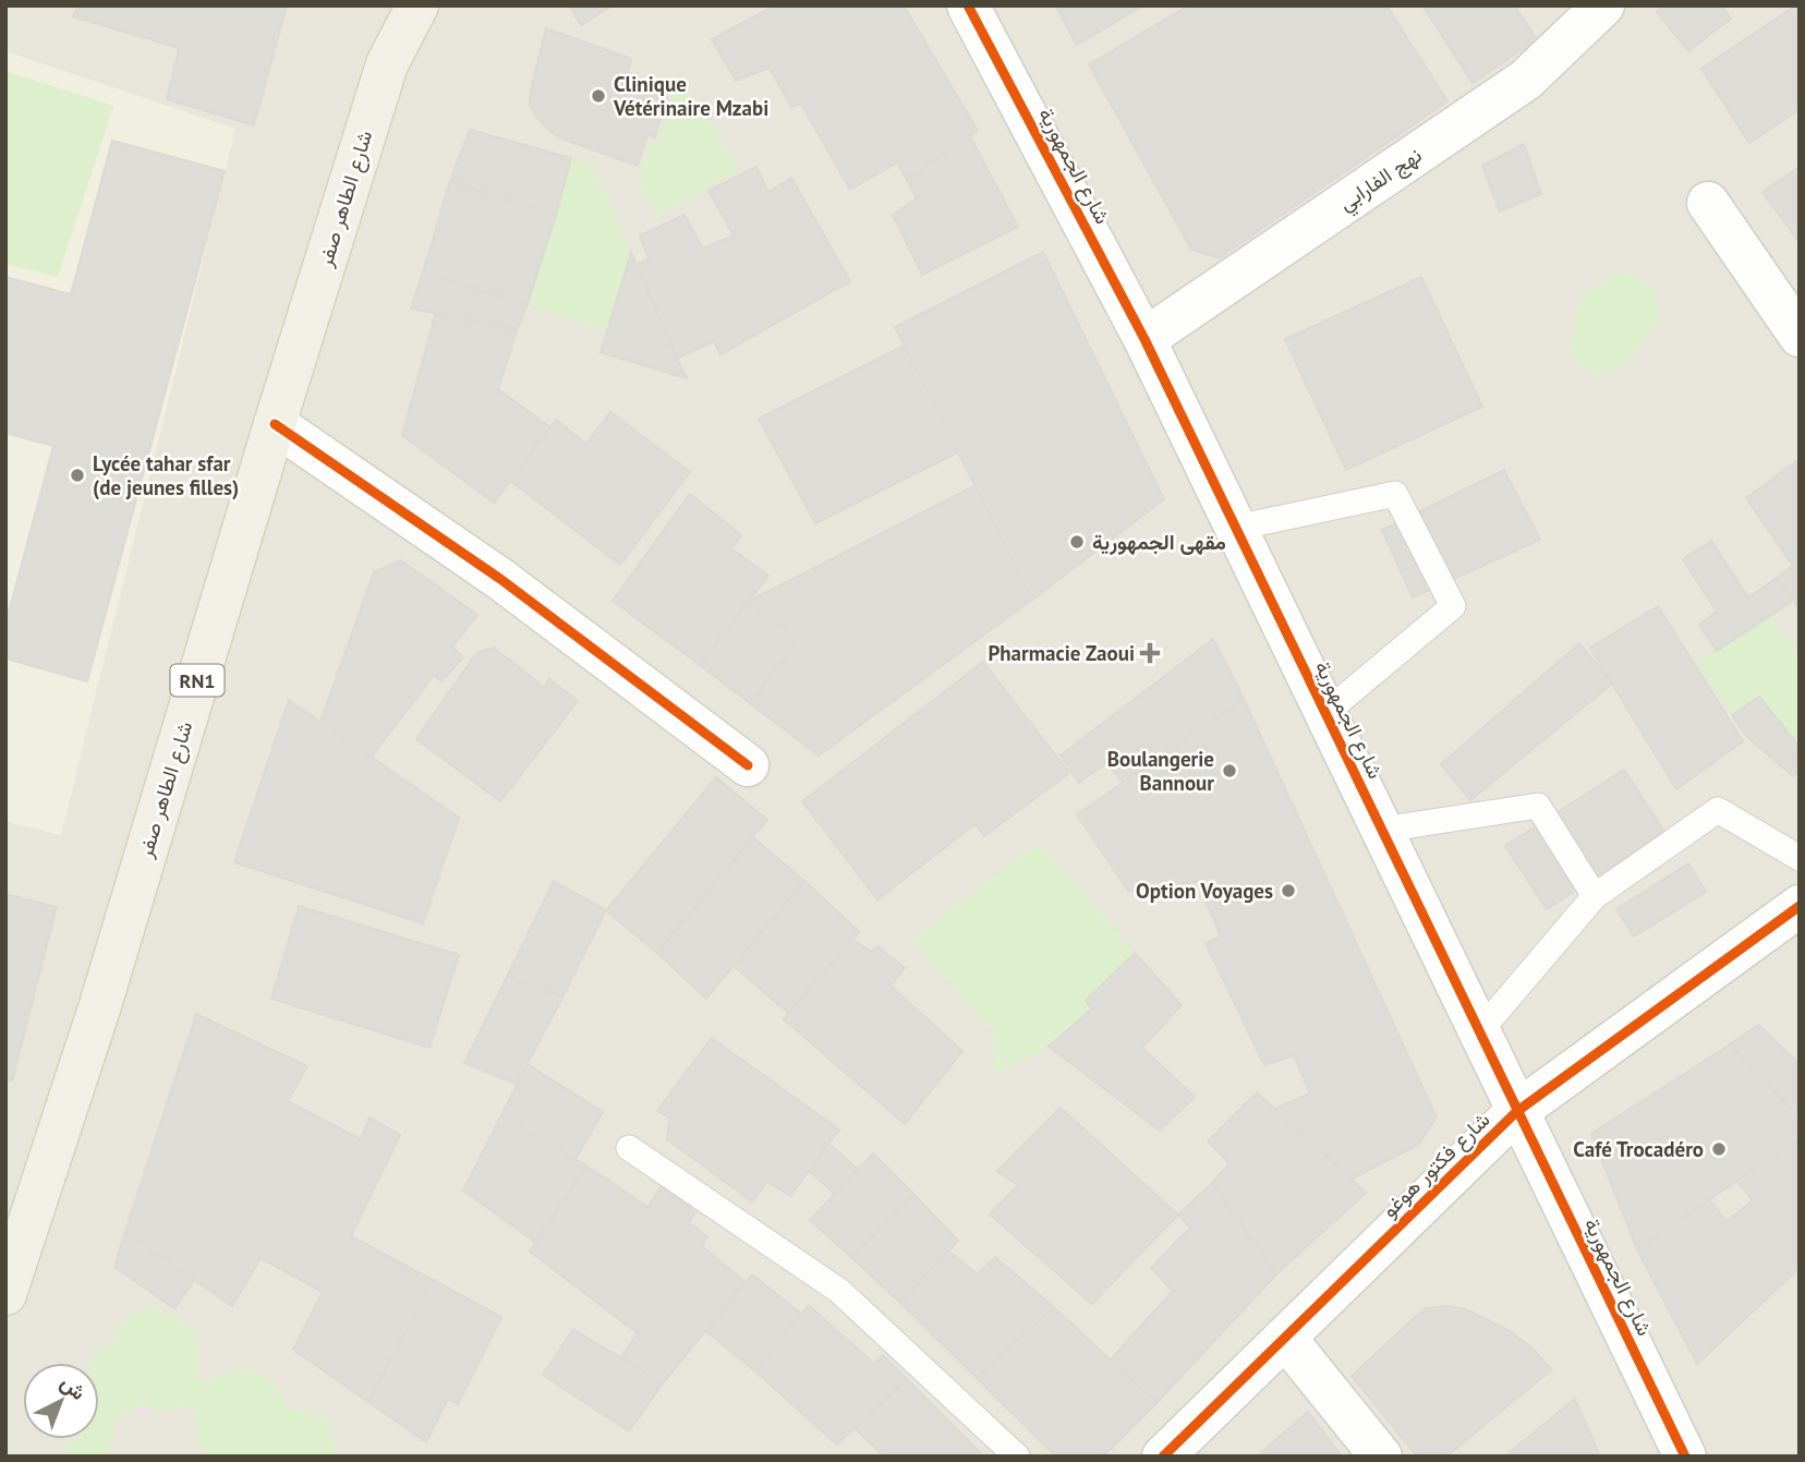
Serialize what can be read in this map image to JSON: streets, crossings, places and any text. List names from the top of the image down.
{
  "streets": {
    "main road": ["شارع الطاهر صفر", "RN1"],
    "street": ["شارع الجمهورية", "نهج الفارابي", "شارع فكتور هوغو"]
  },
  "crossings": [
    ["شارع الجمهورية", "نهج الفارابي"],
    ["شارع الجمهورية", "شارع فكتور هوغو"]
  ],
  "places": {
    "other": [
      "Clinique Vétérinaire Mzabi",
      "Lycée tahar sfar (de jeunes filles)",
      "مقهى الجمهورية",
      "Boulangerie Bannour",
      "Option Voyages",
      "Café Trocadéro"
    ],
    "health": ["Pharmacie Zaoui"]
  },
  "north": "top right"
}
